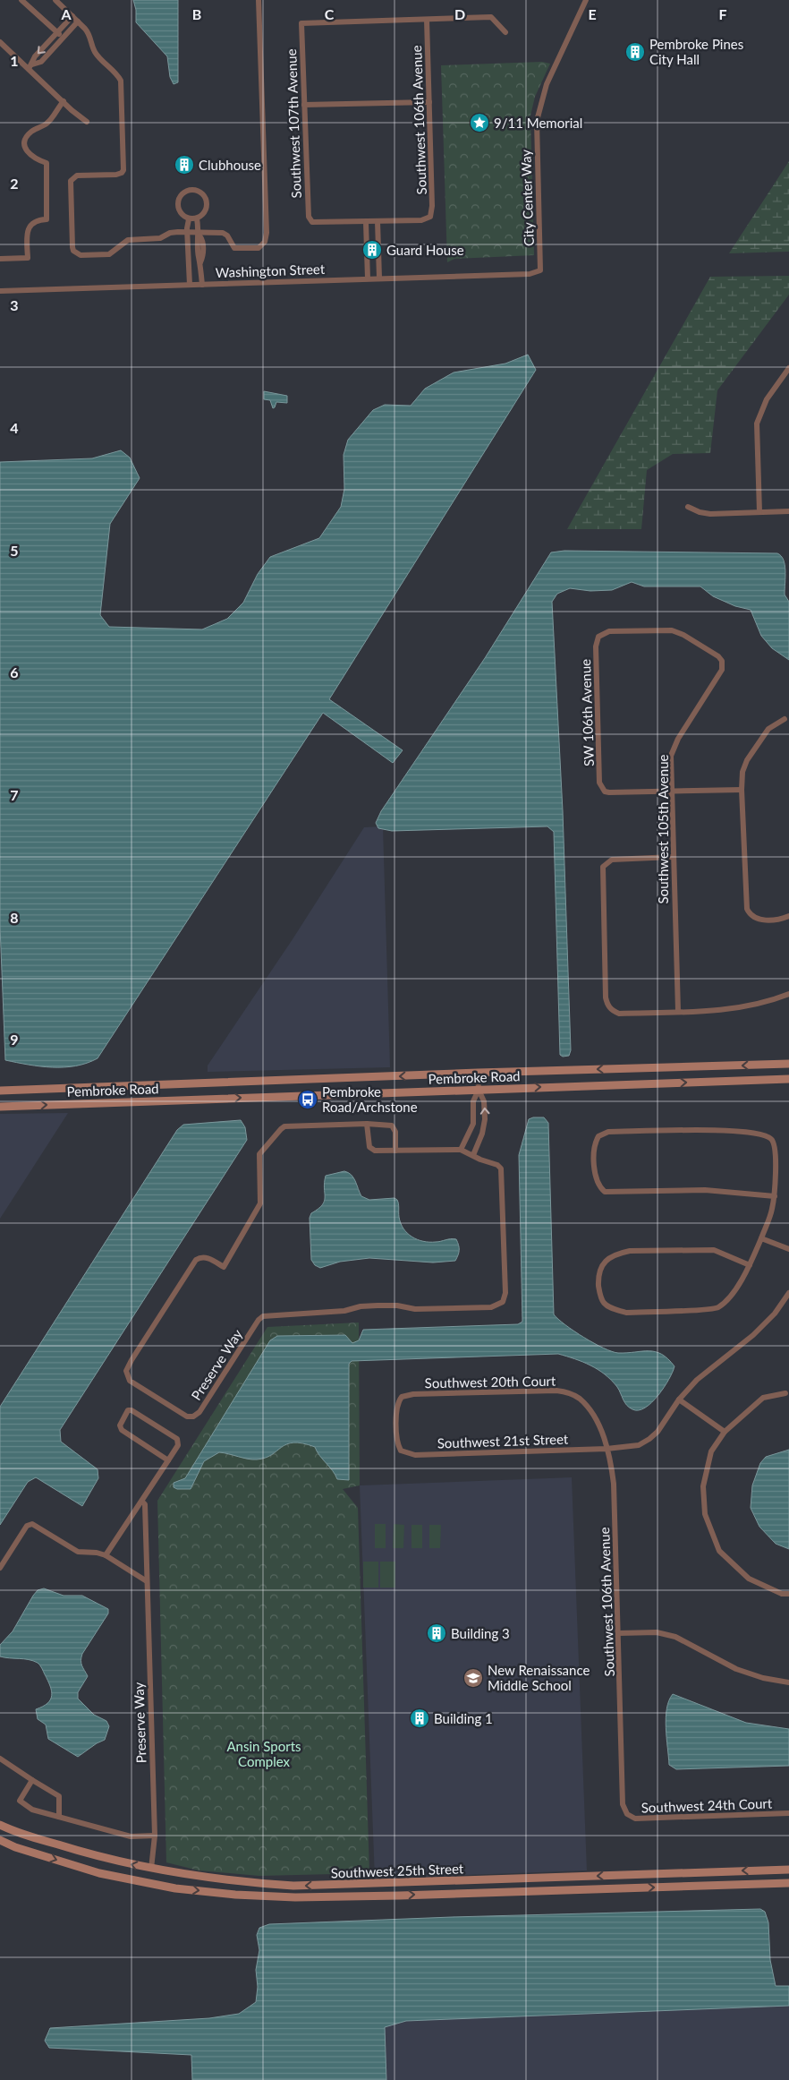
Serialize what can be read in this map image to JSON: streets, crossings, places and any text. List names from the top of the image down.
{
  "streets": {
    "main road": ["Pembroke Road", "Southwest 25th Street"],
    "street": [
      "Southwest 106th Avenue",
      "Southwest 107th Avenue",
      "City Center Way",
      "Washington Street",
      "SW 106th Avenue",
      "Southwest 105th Avenue",
      "Preserve Way",
      "Southwest 20th Court",
      "Southwest 21st Street",
      "Southwest 24th Court"
    ]
  },
  "crossings": [
    ["Southwest 106th Avenue", "Southwest 107th Avenue"],
    ["Southwest 106th Avenue", "Southwest 20th Court"],
    ["Southwest 106th Avenue", "Southwest 21st Street"],
    ["Southwest 106th Avenue", "Southwest 24th Court"],
    ["City Center Way", "Washington Street"],
    ["SW 106th Avenue", "Southwest 105th Avenue"],
    ["Preserve Way", "Southwest 25th Street"],
    ["Southwest 20th Court", "Southwest 21st Street"]
  ],
  "parks": ["Ansin Sports Complex"],
  "places": {
    "building": [
      "Pembroke Pines City Hall",
      "Clubhouse",
      "Guard House",
      "Building 3",
      "Building 1"
    ],
    "place": ["9/11 Memorial"],
    "bus stop": ["Pembroke Road/Archstone"],
    "school or university": ["New Renaissance Middle School"]
  },
  "grid": {
    "columns": [
      "A",
      "B",
      "C",
      "D",
      "E",
      "F"
    ],
    "rows": [
      "1",
      "2",
      "3",
      "4",
      "5",
      "6",
      "7",
      "8",
      "9"
    ]
  }
}
